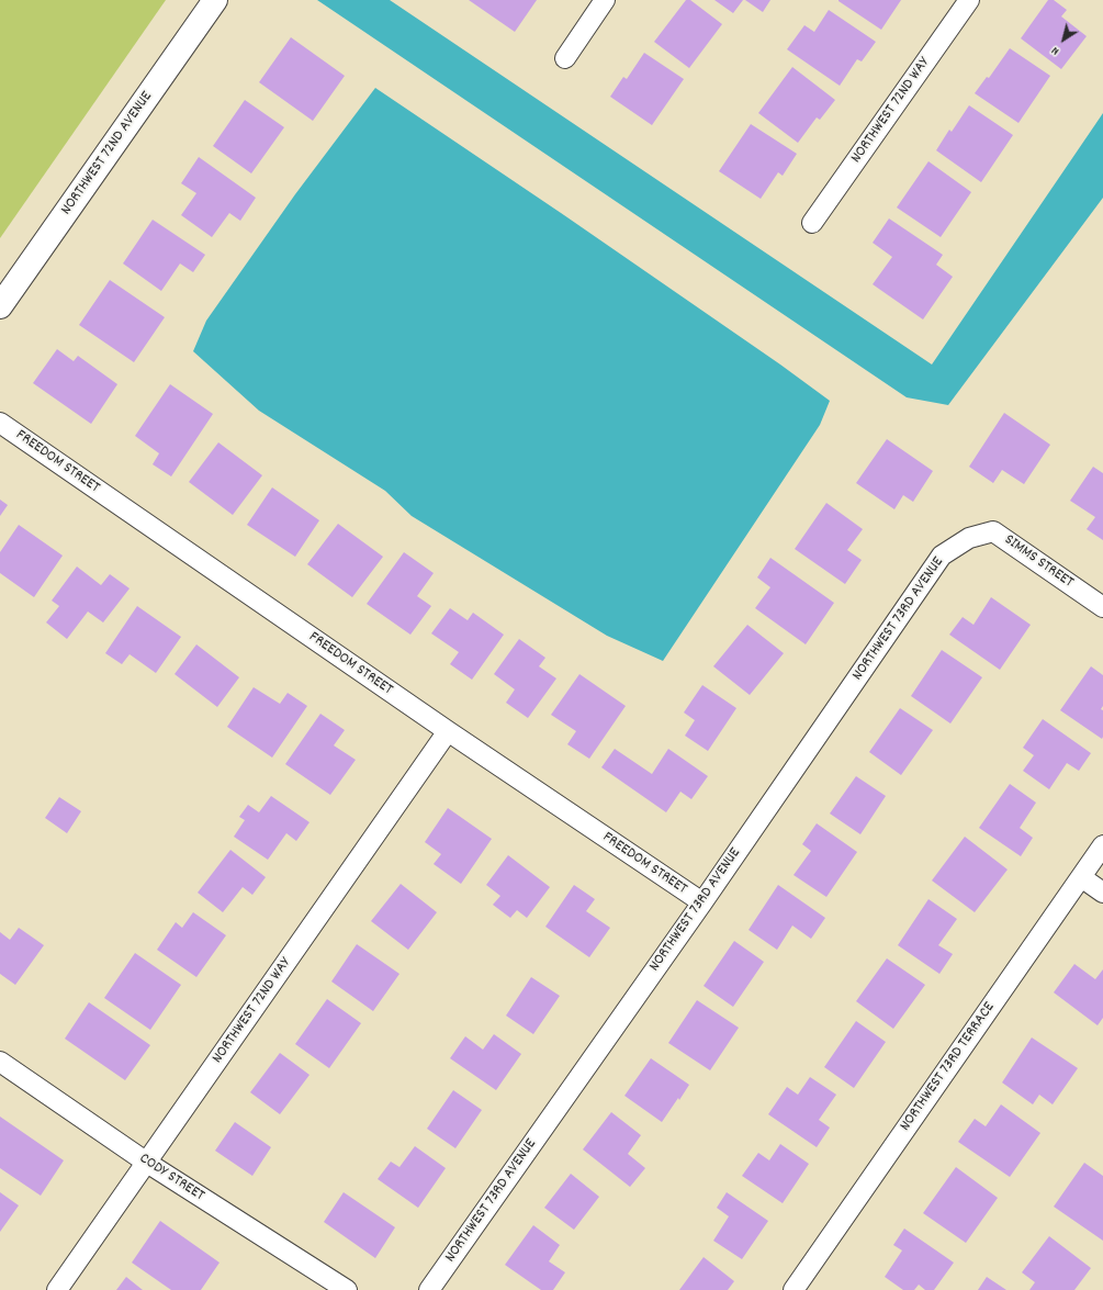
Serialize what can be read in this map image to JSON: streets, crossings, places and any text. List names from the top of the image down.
{
  "streets": {
    "street": [
      "NORTHWEST 72ND WAY",
      "NORTHWEST 72ND AVENUE",
      "FREEDOM STREET",
      "SIMMS STREET",
      "NORTHWEST 73RD AVENUE",
      "NORTHWEST 73RD TERRACE",
      "CODY STREET"
    ]
  },
  "crossings": [
    ["NORTHWEST 72ND WAY", "FREEDOM STREET"],
    ["NORTHWEST 72ND WAY", "CODY STREET"],
    ["FREEDOM STREET", "NORTHWEST 73RD AVENUE"],
    ["SIMMS STREET", "NORTHWEST 73RD AVENUE"]
  ],
  "north": "bottom left"
}
